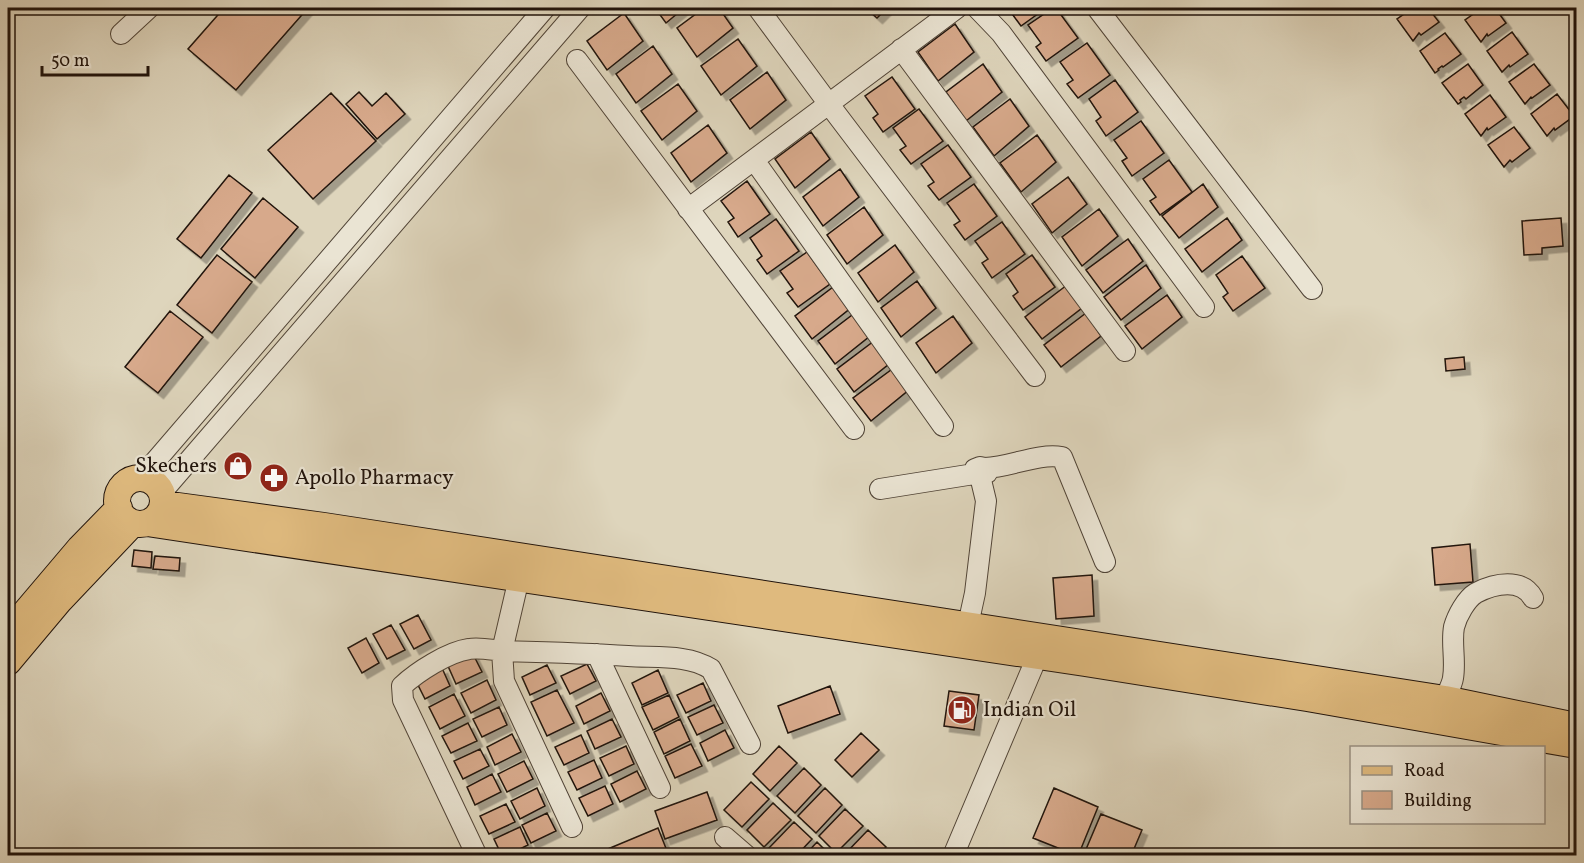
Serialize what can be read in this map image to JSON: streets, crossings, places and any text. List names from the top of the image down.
{
  "places": {
    "shop": ["Skechers"],
    "pharmacy": ["Apollo Pharmacy"],
    "fuel station": ["Indian Oil"]
  },
  "legend": ["Road", "Building"],
  "scale_bar": "50 m"
}
